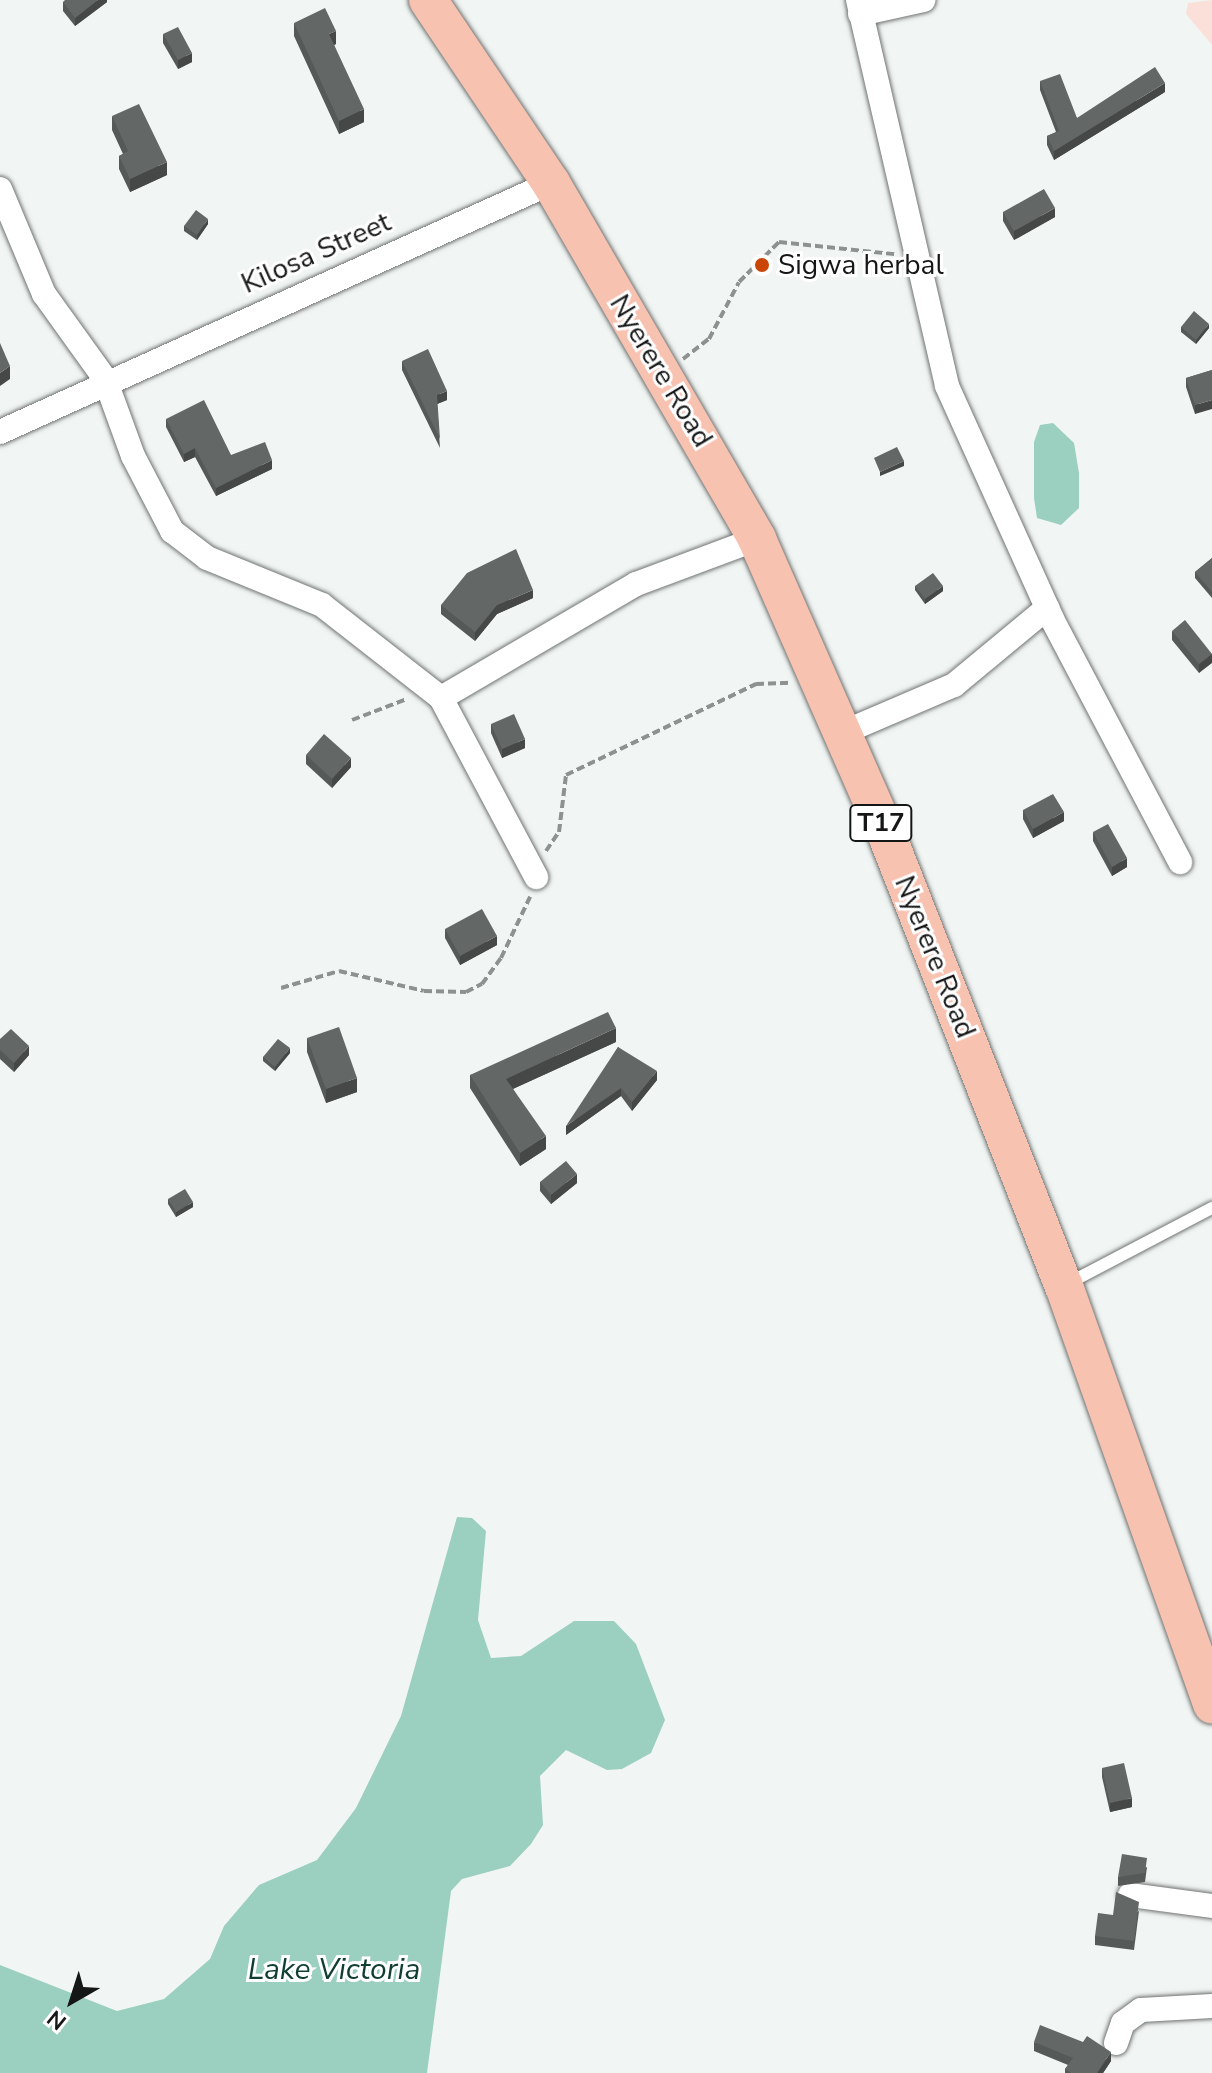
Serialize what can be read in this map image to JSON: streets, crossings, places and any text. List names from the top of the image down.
{
  "streets": {
    "main road": ["Nyerere Road", "T17"],
    "street": ["Kilosa Street"]
  },
  "crossings": [
    ["Kilosa Street", "Nyerere Road"]
  ],
  "water": ["Lake Victoria"],
  "places": ["Sigwa herbal"],
  "north": "bottom left"
}
